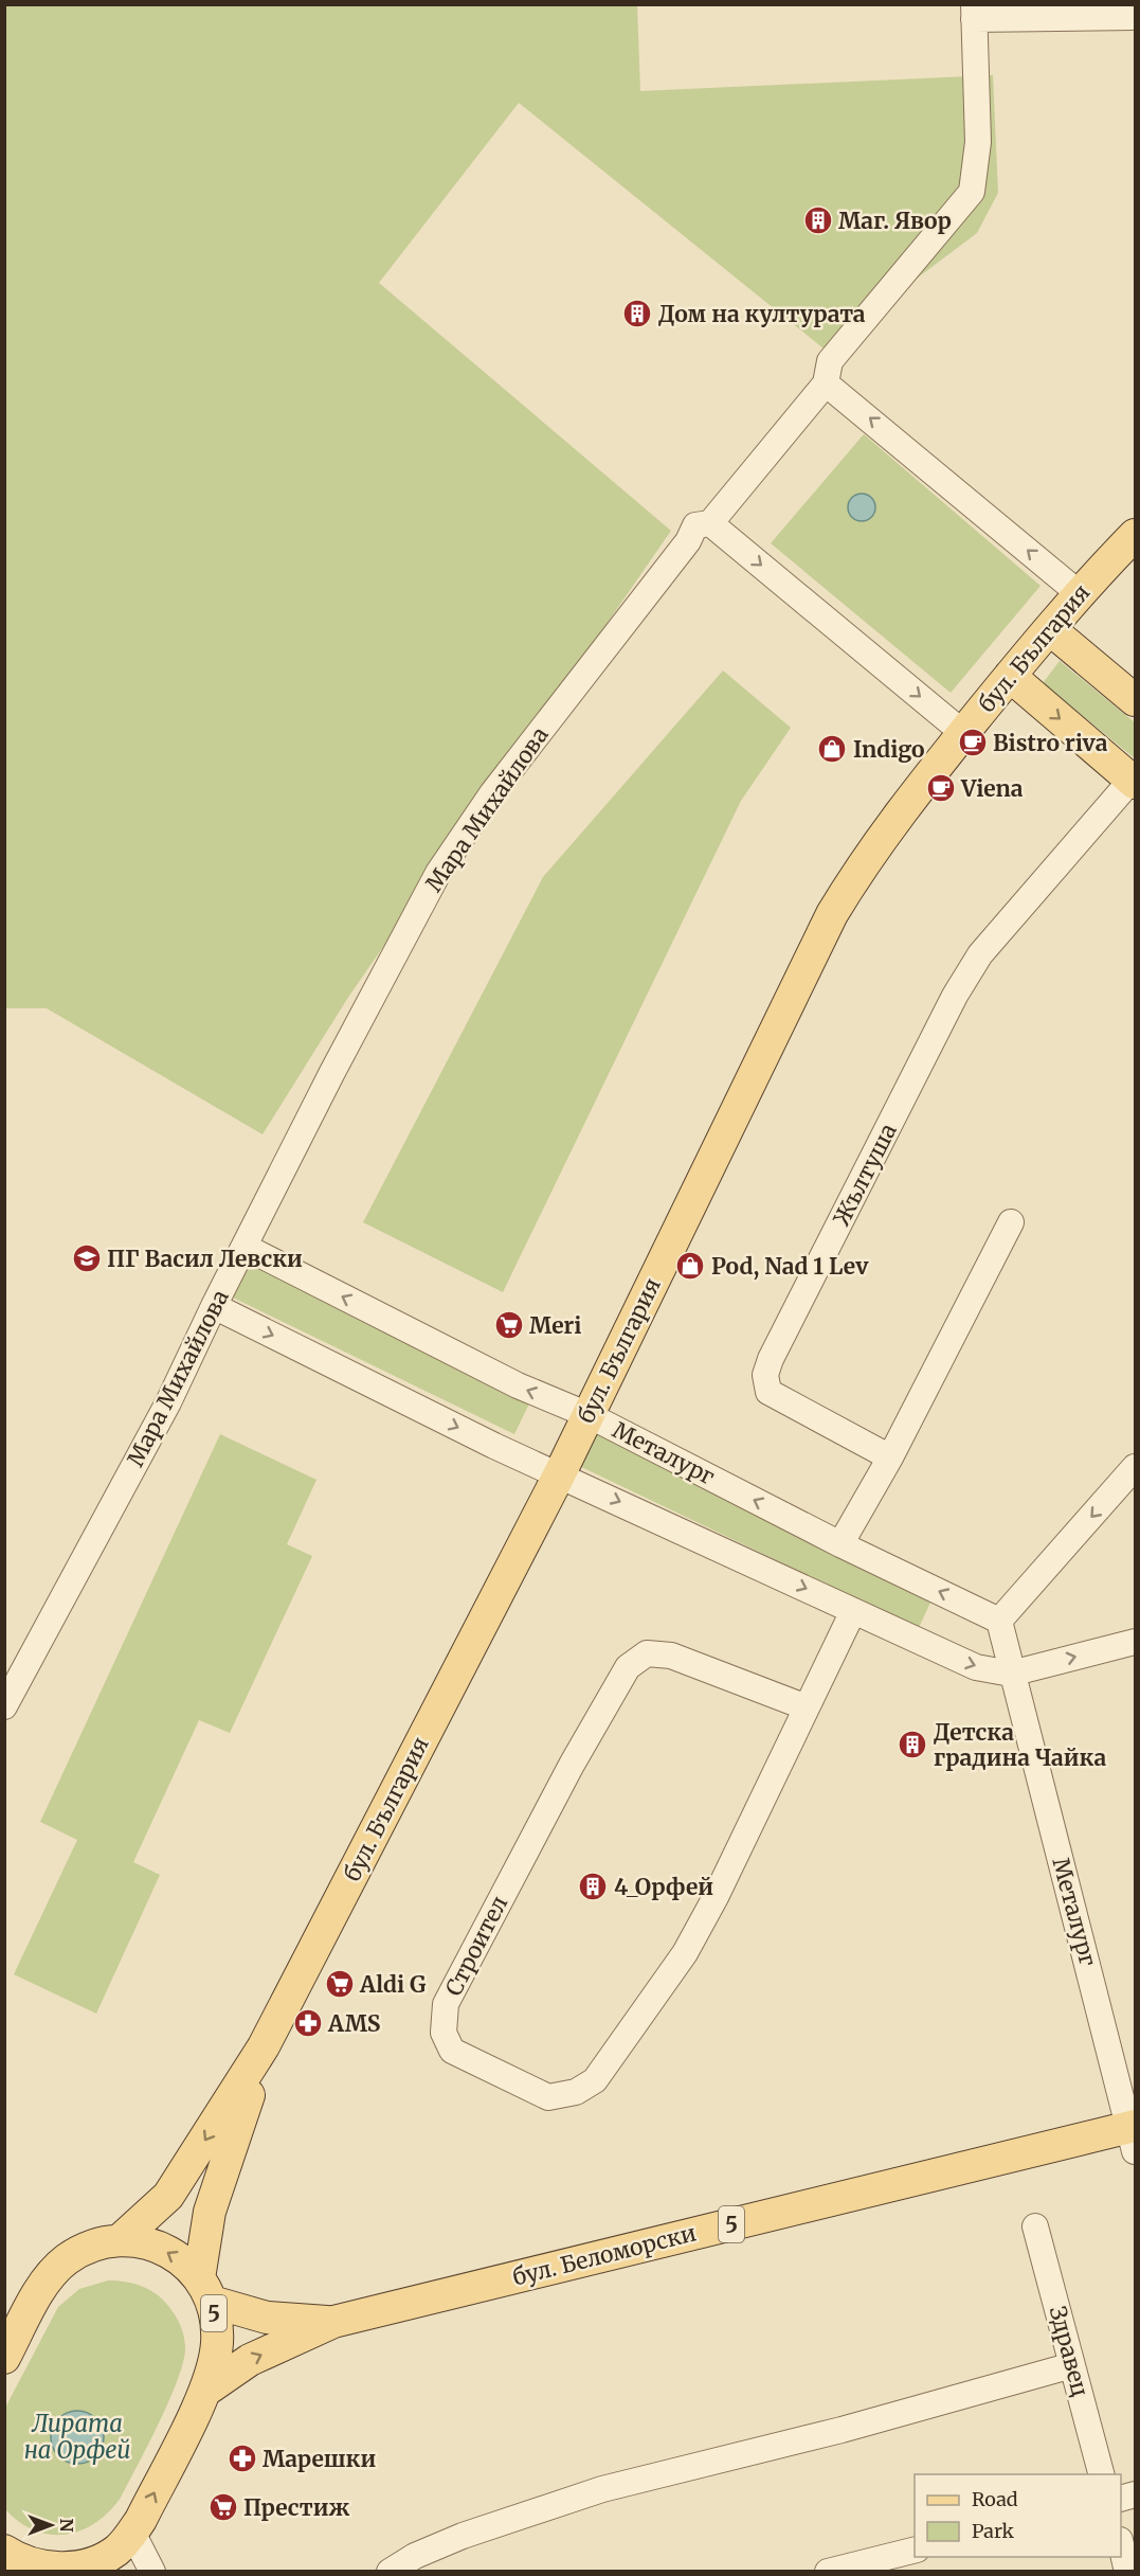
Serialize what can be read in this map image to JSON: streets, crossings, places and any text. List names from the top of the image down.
{
  "streets": {
    "main road": ["бул. България", "5", "бул. Беломорски"],
    "street": [
      "Мара Михайлова",
      "Жълтуша",
      "Металург",
      "Строител",
      "Здравец"
    ]
  },
  "crossings": [
    ["бул. България", "Металург"],
    ["бул. България", "5"],
    ["бул. България", "бул. Беломорски"],
    ["Мара Михайлова", "Металург"],
    ["Металург", "бул. Беломорски"],
    ["5", "бул. Беломорски"]
  ],
  "water": ["Лирата на Орфей"],
  "places": {
    "building": [
      "Маг. Явор",
      "Дом на културата",
      "Детска градина Чайка",
      "4_Орфей"
    ],
    "cafe": ["Bistro riva", "Viena"],
    "shop": ["Indigo", "Pod, Nad 1 Lev"],
    "school or university": ["ПГ Васил Левски"],
    "supermarket": ["Meri", "Aldi G", "Престиж"],
    "pharmacy": ["AMS", "Марешки"]
  },
  "legend": ["Road", "Park"],
  "north": "right"
}
